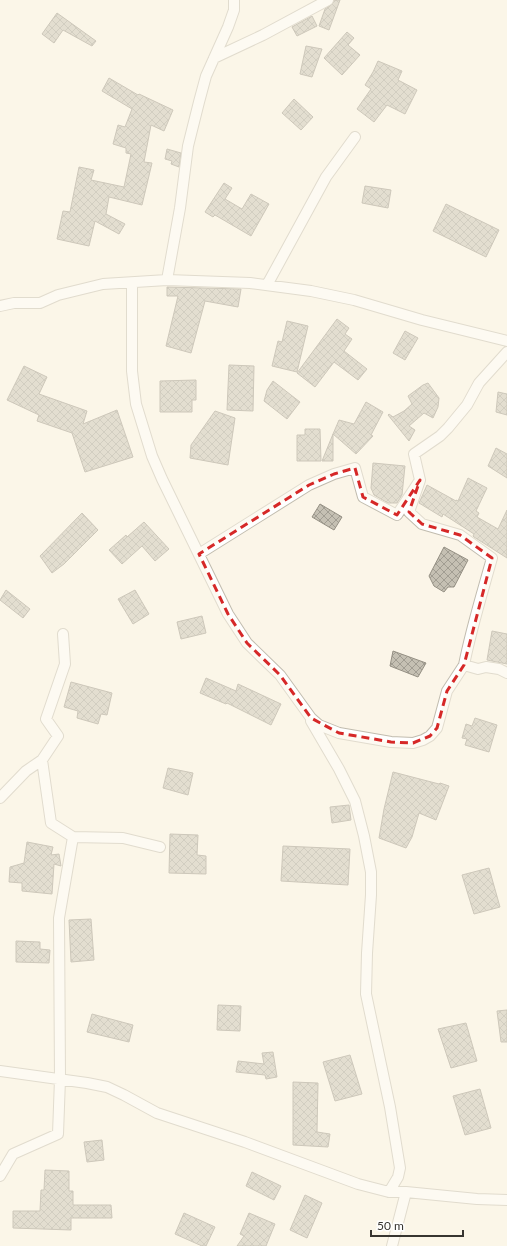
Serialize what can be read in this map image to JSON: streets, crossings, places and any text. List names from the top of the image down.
{
  "scale_bar": "50 m"
}
